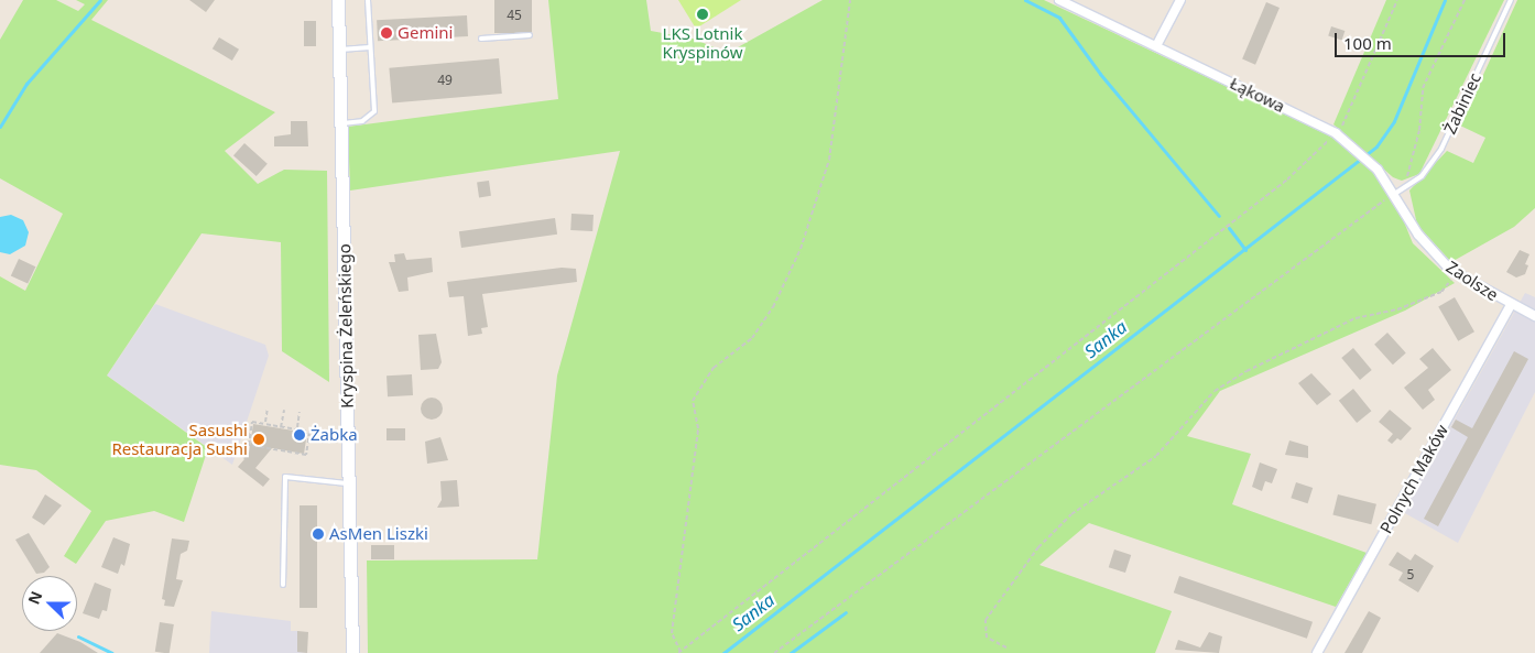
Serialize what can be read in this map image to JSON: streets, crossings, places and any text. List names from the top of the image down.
{
  "streets": {
    "main road": ["Kryspina Żeleńskiego"],
    "street": ["Łąkowa", "Zaolsze", "Polnych Maków"],
    "lane": ["Żabiniec"]
  },
  "crossings": [
    ["Łąkowa", "Żabiniec"],
    ["Łąkowa", "Zaolsze"],
    ["Zaolsze", "Polnych Maków"]
  ],
  "water": ["Sanka"],
  "places": [
    "LKS Lotnik Kryspinów",
    "Gemini",
    "Żabka",
    "Sasushi Restauracja Sushi",
    "AsMen Liszki"
  ],
  "house_numbers": ["45", "49", "5"],
  "scale_bar": "100 m",
  "north": "left"
}
